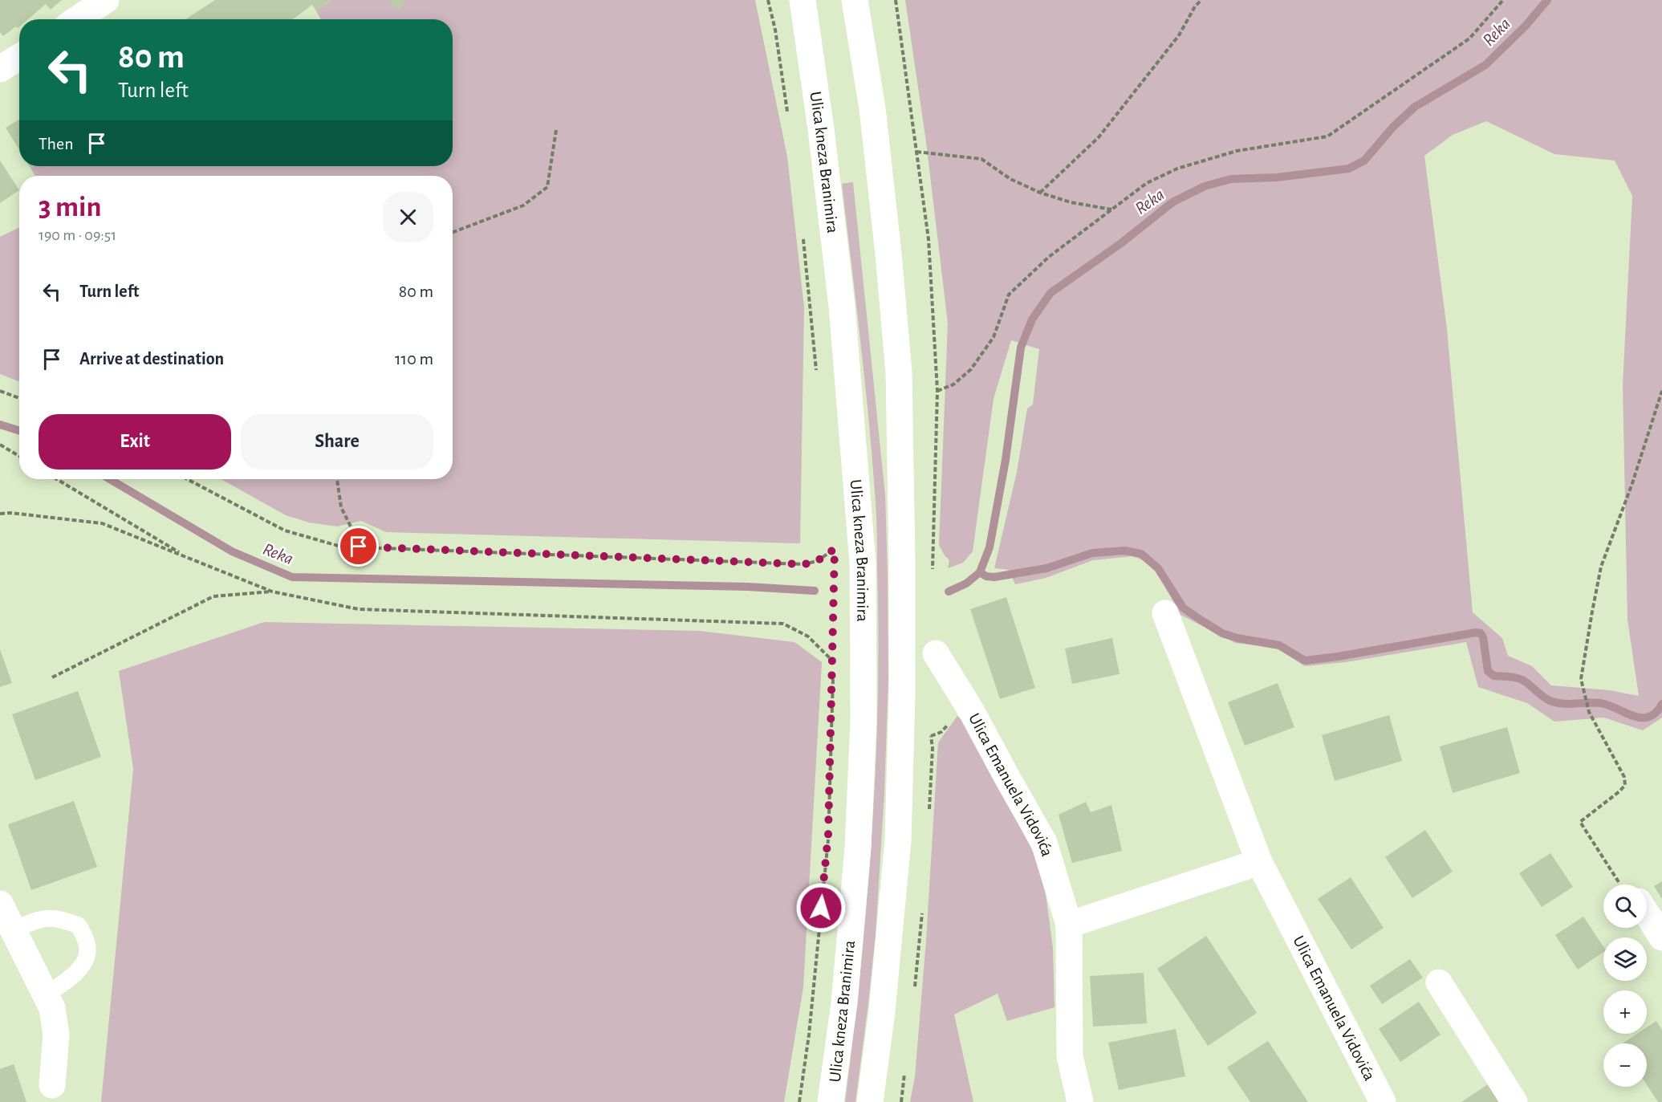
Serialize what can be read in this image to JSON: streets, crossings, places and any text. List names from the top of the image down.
{
  "streets": {
    "street": ["Ulica kneza Branimira", "Ulica Emanuela Vidovića"]
  },
  "water": ["Reka"],
  "page": {
    "turn": ["80 m", "Turn left"],
    "then": "Then",
    "heading": ["3 min", "190 m · 09:51"],
    "list": [
      {
        "name": "Turn left",
        "value": "80 m"
      },
      {
        "name": "Arrive at destination",
        "value": "110 m"
      }
    ],
    "buttons": ["Exit", "Share"],
    "map_buttons": ["+", "−"]
  }
}
